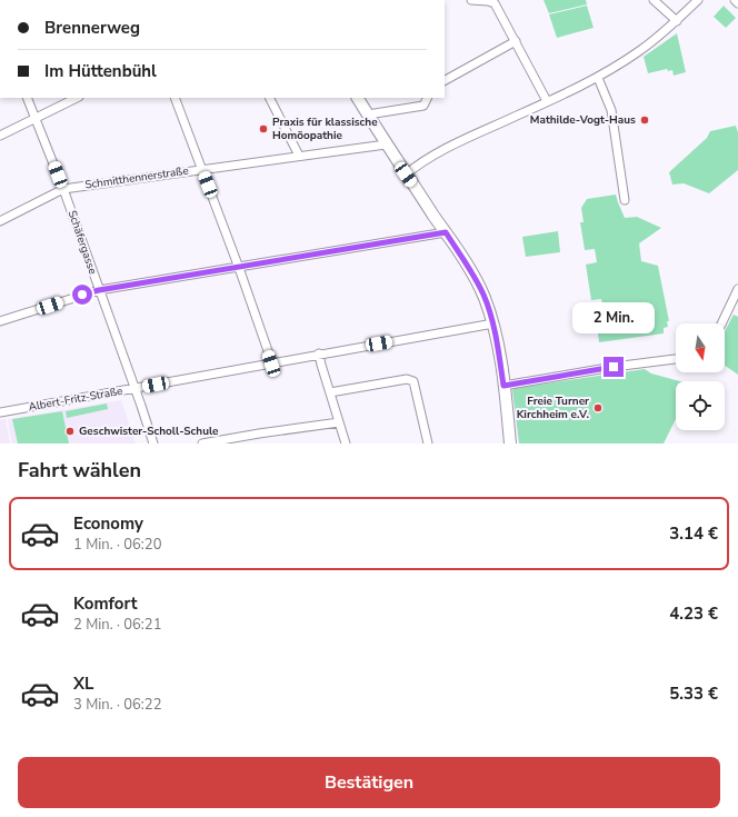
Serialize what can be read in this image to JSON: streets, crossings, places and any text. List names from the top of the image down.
{
  "streets": {
    "street": ["Schmitthennerstraße", "Schäfergasse", "Albert-Fritz-Straße"]
  },
  "crossings": [
    ["Schmitthennerstraße", "Schäfergasse"],
    ["Schäfergasse", "Albert-Fritz-Straße"]
  ],
  "places": [
    "Mathilde-Vogt-Haus",
    "Praxis für klassische Homöopathie",
    "Freie Turner Kirchheim e.V.",
    "Geschwister-Scholl-Schule"
  ],
  "north": "bottom",
  "page": {
    "banner": ["Brennerweg", "Im Hüttenbühl"],
    "bubble": "2 Min.",
    "heading": "Fahrt wählen",
    "list": [
      {
        "name": "Economy",
        "note": "1 Min. · 06:20",
        "value": "3.14 €"
      },
      {
        "name": "Komfort",
        "note": "2 Min. · 06:21",
        "value": "4.23 €"
      },
      {
        "name": "XL",
        "note": "3 Min. · 06:22",
        "value": "5.33 €"
      }
    ],
    "buttons": "Bestätigen"
  }
}
